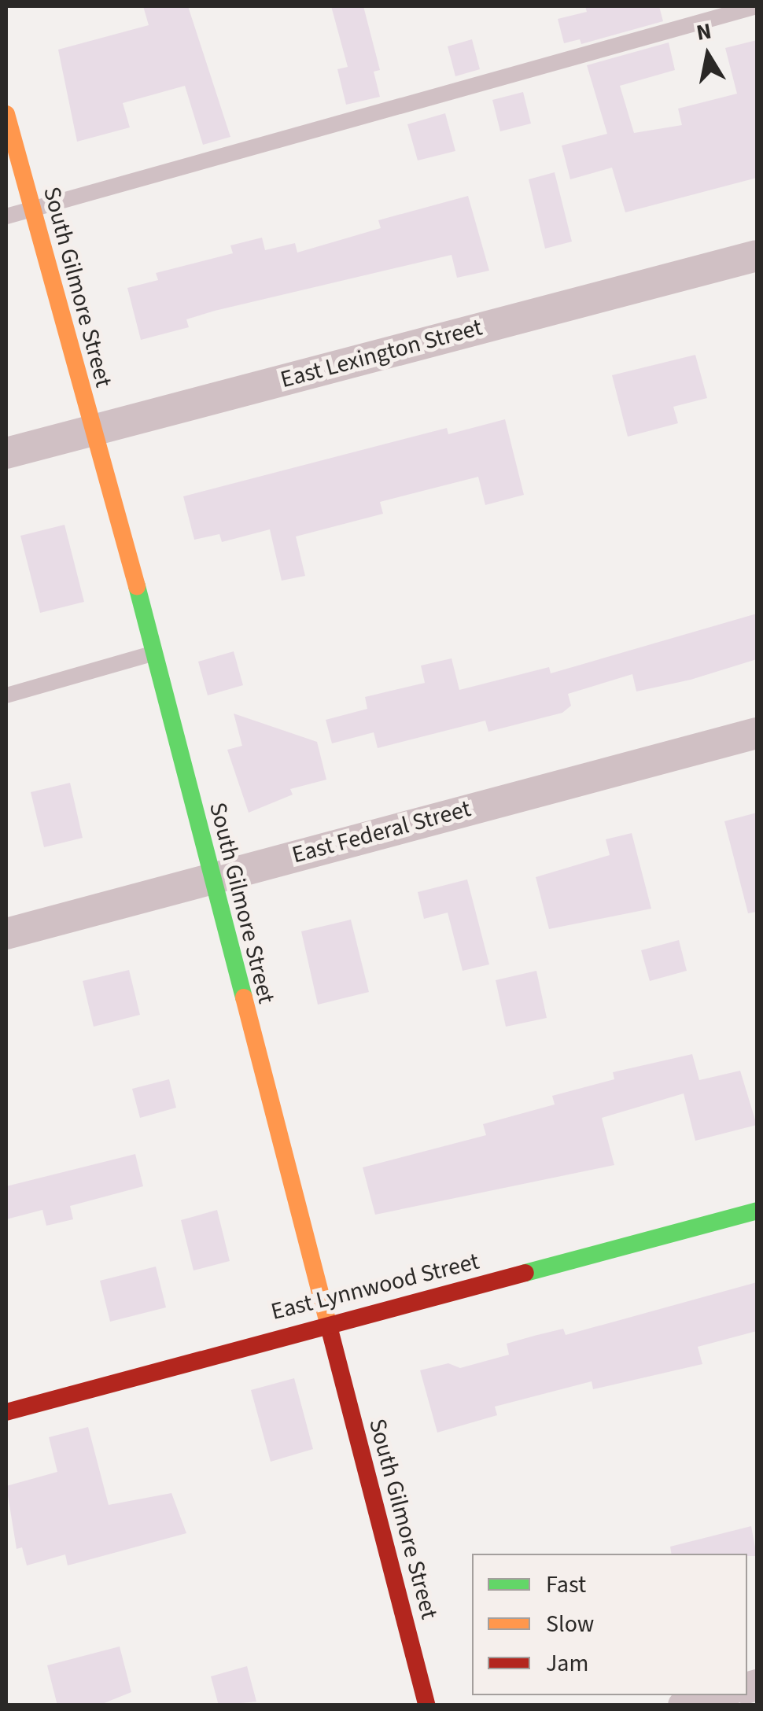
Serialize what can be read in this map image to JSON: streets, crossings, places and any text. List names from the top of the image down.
{
  "streets": {
    "street": [
      "South Gilmore Street",
      "East Lexington Street",
      "East Federal Street",
      "East Lynnwood Street"
    ]
  },
  "crossings": [
    ["South Gilmore Street", "East Lexington Street"],
    ["South Gilmore Street", "East Federal Street"],
    ["South Gilmore Street", "East Lynnwood Street"]
  ],
  "legend": ["Fast", "Slow", "Jam"],
  "north": "top"
}
